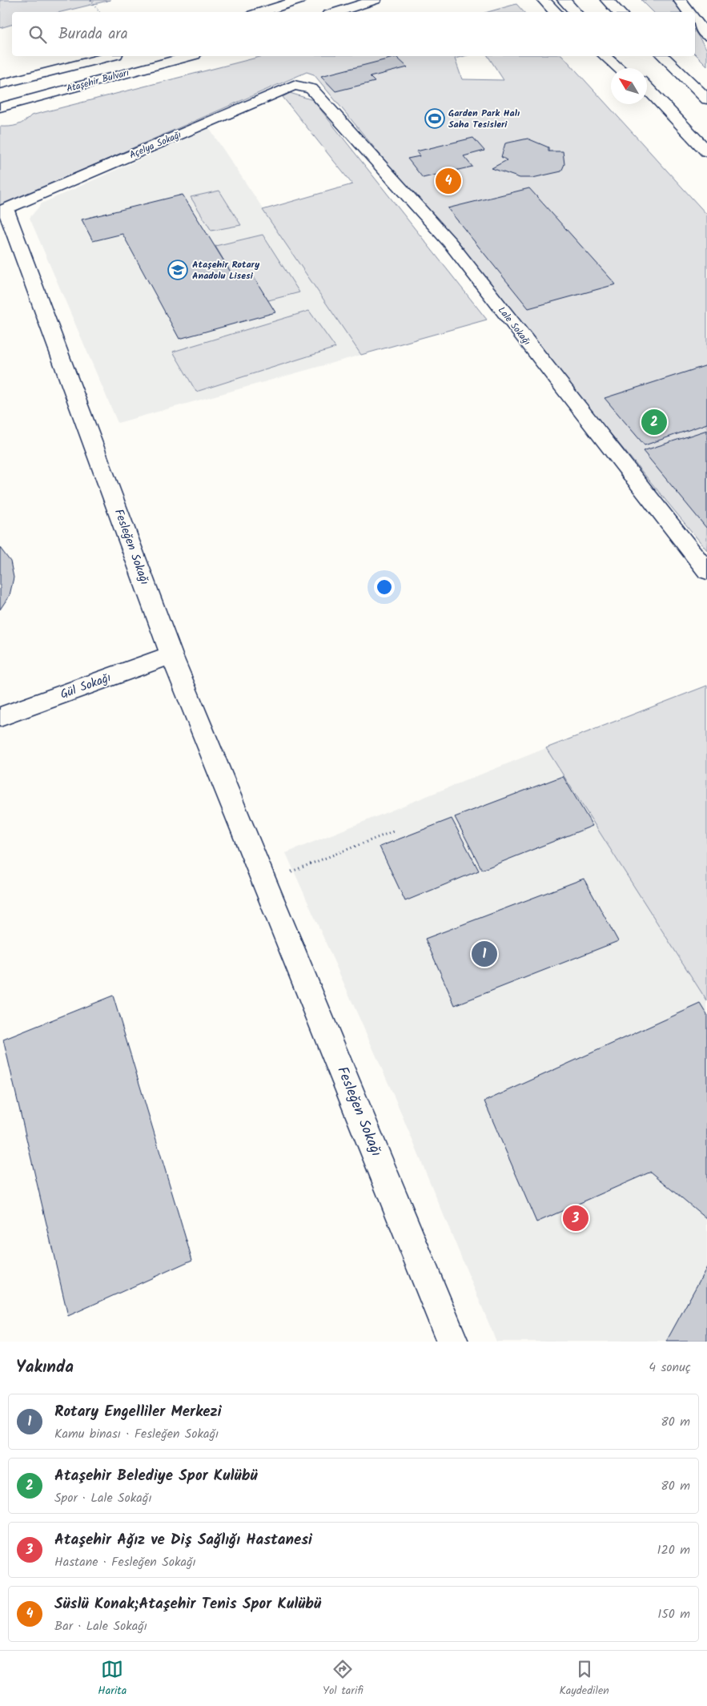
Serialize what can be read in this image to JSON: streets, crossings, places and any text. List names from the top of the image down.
{
  "streets": {
    "main road": [
      "Ataşehir Bulvarı",
      "Açelya Sokağı",
      "Lale Sokağı",
      "Fesleğen Sokağı",
      "Gül Sokağı"
    ]
  },
  "crossings": [
    ["Açelya Sokağı", "Lale Sokağı"],
    ["Açelya Sokağı", "Fesleğen Sokağı"],
    ["Fesleğen Sokağı", "Gül Sokağı"]
  ],
  "places": {
    "sports": ["Garden Park Halı Saha Tesisleri"],
    "school or university": ["Ataşehir Rotary Anadolu Lisesi"]
  },
  "north": "top left",
  "page": {
    "search": "Burada ara",
    "pins": [
      "4",
      "2",
      "1",
      "3"
    ],
    "heading": ["Yakında", "4 sonuç"],
    "list": [
      {
        "mark": "1",
        "name": "Rotary Engelliler Merkezi",
        "note": "Kamu binası · Fesleğen Sokağı",
        "value": "80 m"
      },
      {
        "mark": "2",
        "name": "Ataşehir Belediye Spor Kulübü",
        "note": "Spor · Lale Sokağı",
        "value": "80 m"
      },
      {
        "mark": "3",
        "name": "Ataşehir Ağız ve Diş Sağlığı Hastanesi",
        "note": "Hastane · Fesleğen Sokağı",
        "value": "120 m"
      },
      {
        "mark": "4",
        "name": "Süslü Konak;Ataşehir Tenis Spor Kulübü",
        "note": "Bar · Lale Sokağı",
        "value": "150 m"
      }
    ],
    "nav": ["Harita", "Yol tarifi", "Kaydedilen"]
  }
}
